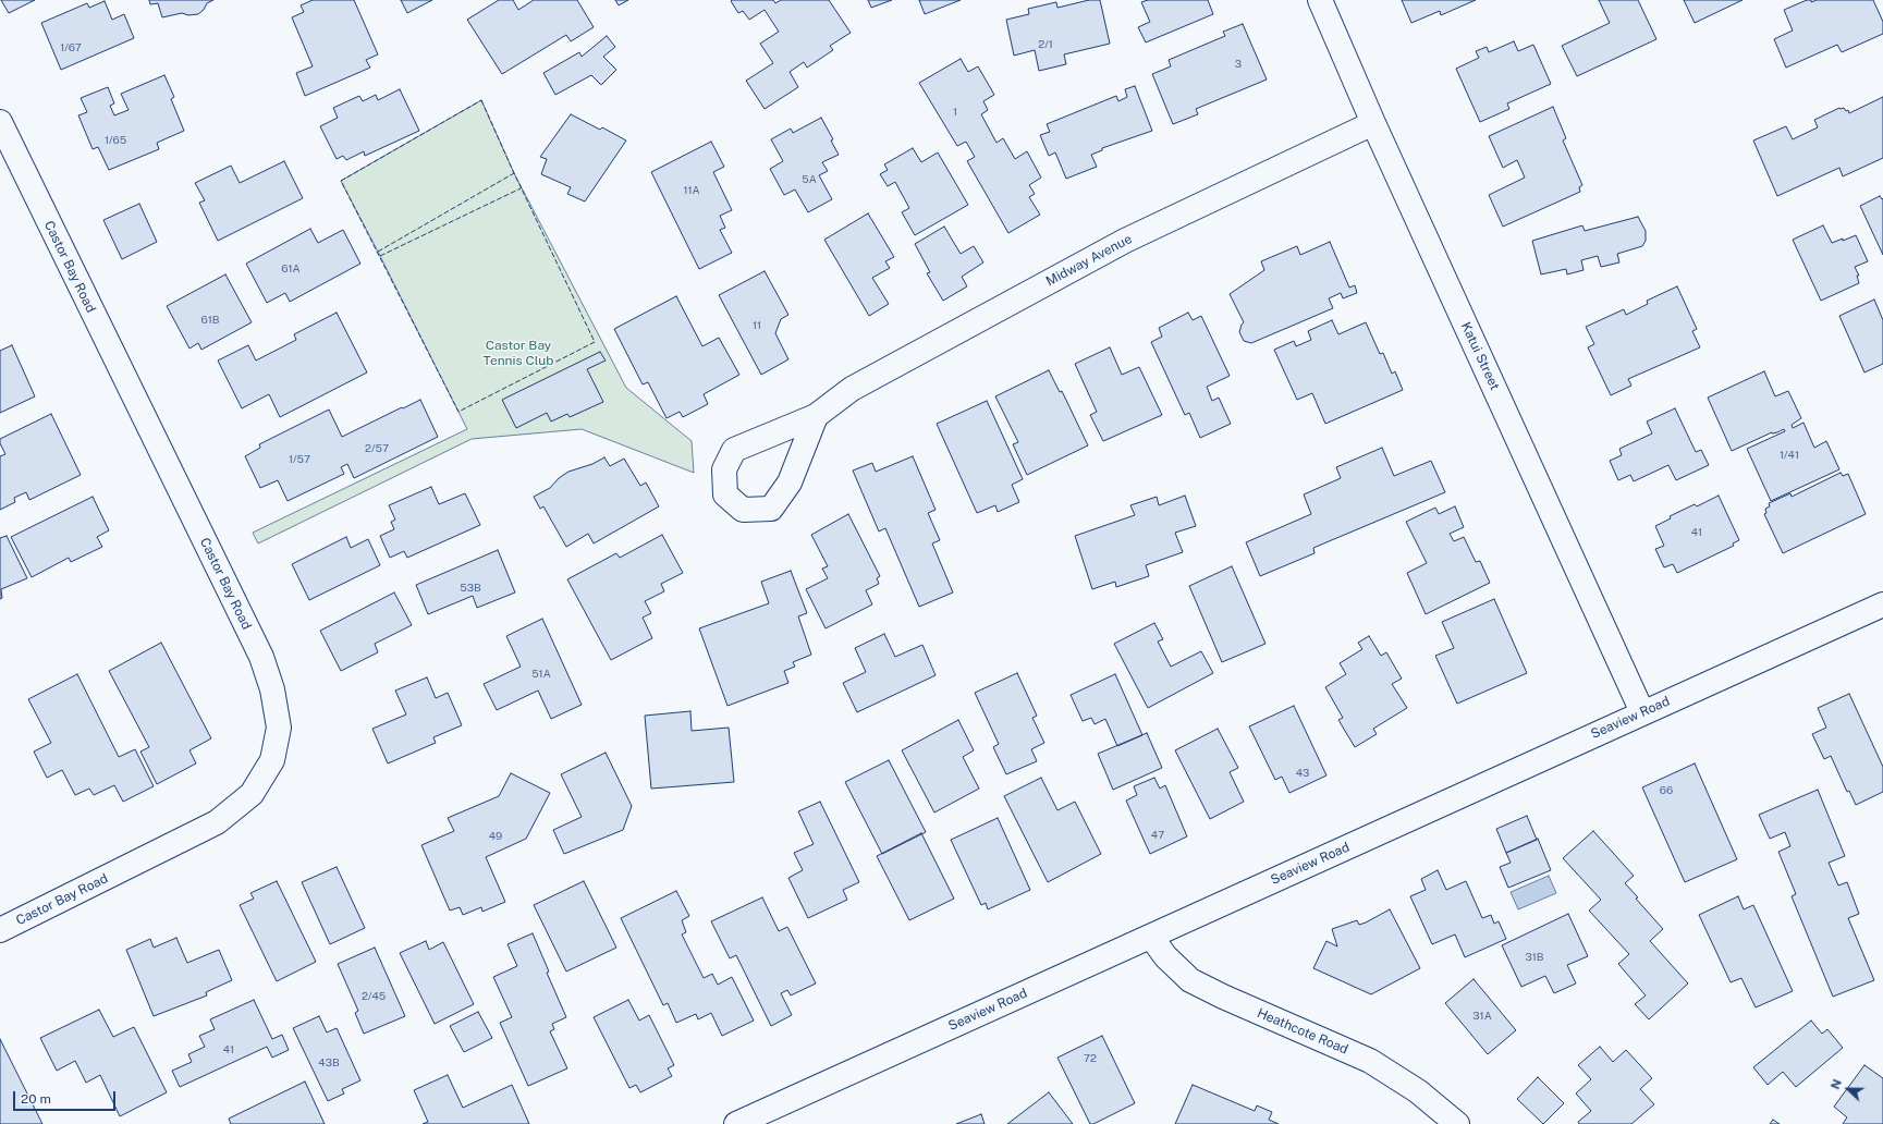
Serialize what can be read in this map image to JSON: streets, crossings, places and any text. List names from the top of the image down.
{
  "streets": {
    "street": [
      "Midway Avenue",
      "Castor Bay Road",
      "Katui Street",
      "Seaview Road",
      "Heathcote Road"
    ]
  },
  "crossings": [
    ["Midway Avenue", "Katui Street"],
    ["Katui Street", "Seaview Road"],
    ["Seaview Road", "Heathcote Road"]
  ],
  "parks": ["Castor Bay Tennis Club"],
  "house_numbers": [
    "2/1",
    "1/67",
    "3",
    "1",
    "1/65",
    "5A",
    "11A",
    "61A",
    "61B",
    "11",
    "2/57",
    "1/41",
    "1/57",
    "41",
    "53B",
    "51A",
    "43",
    "66",
    "47",
    "49",
    "31B",
    "2/45",
    "31A",
    "41",
    "72",
    "43B"
  ],
  "scale_bar": "20 m",
  "north": "left"
}
